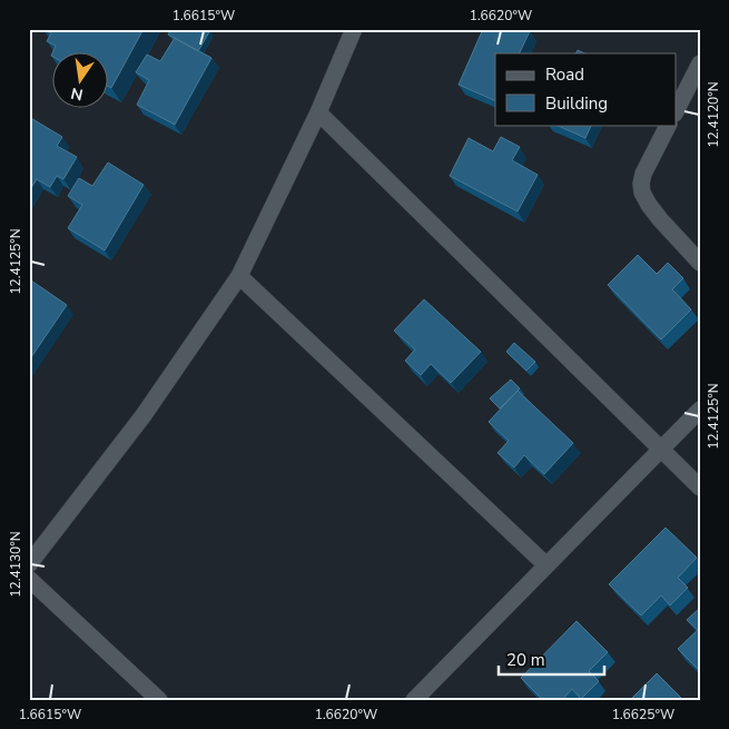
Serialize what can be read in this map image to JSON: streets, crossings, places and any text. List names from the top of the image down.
{
  "legend": ["Road", "Building"],
  "scale_bar": "20 m",
  "north": "bottom",
  "coordinates": [
    "1.6615°W",
    "1.6620°W",
    "12.4120°N",
    "12.4125°N",
    "12.4130°N",
    "1.6625°W"
  ]
}
